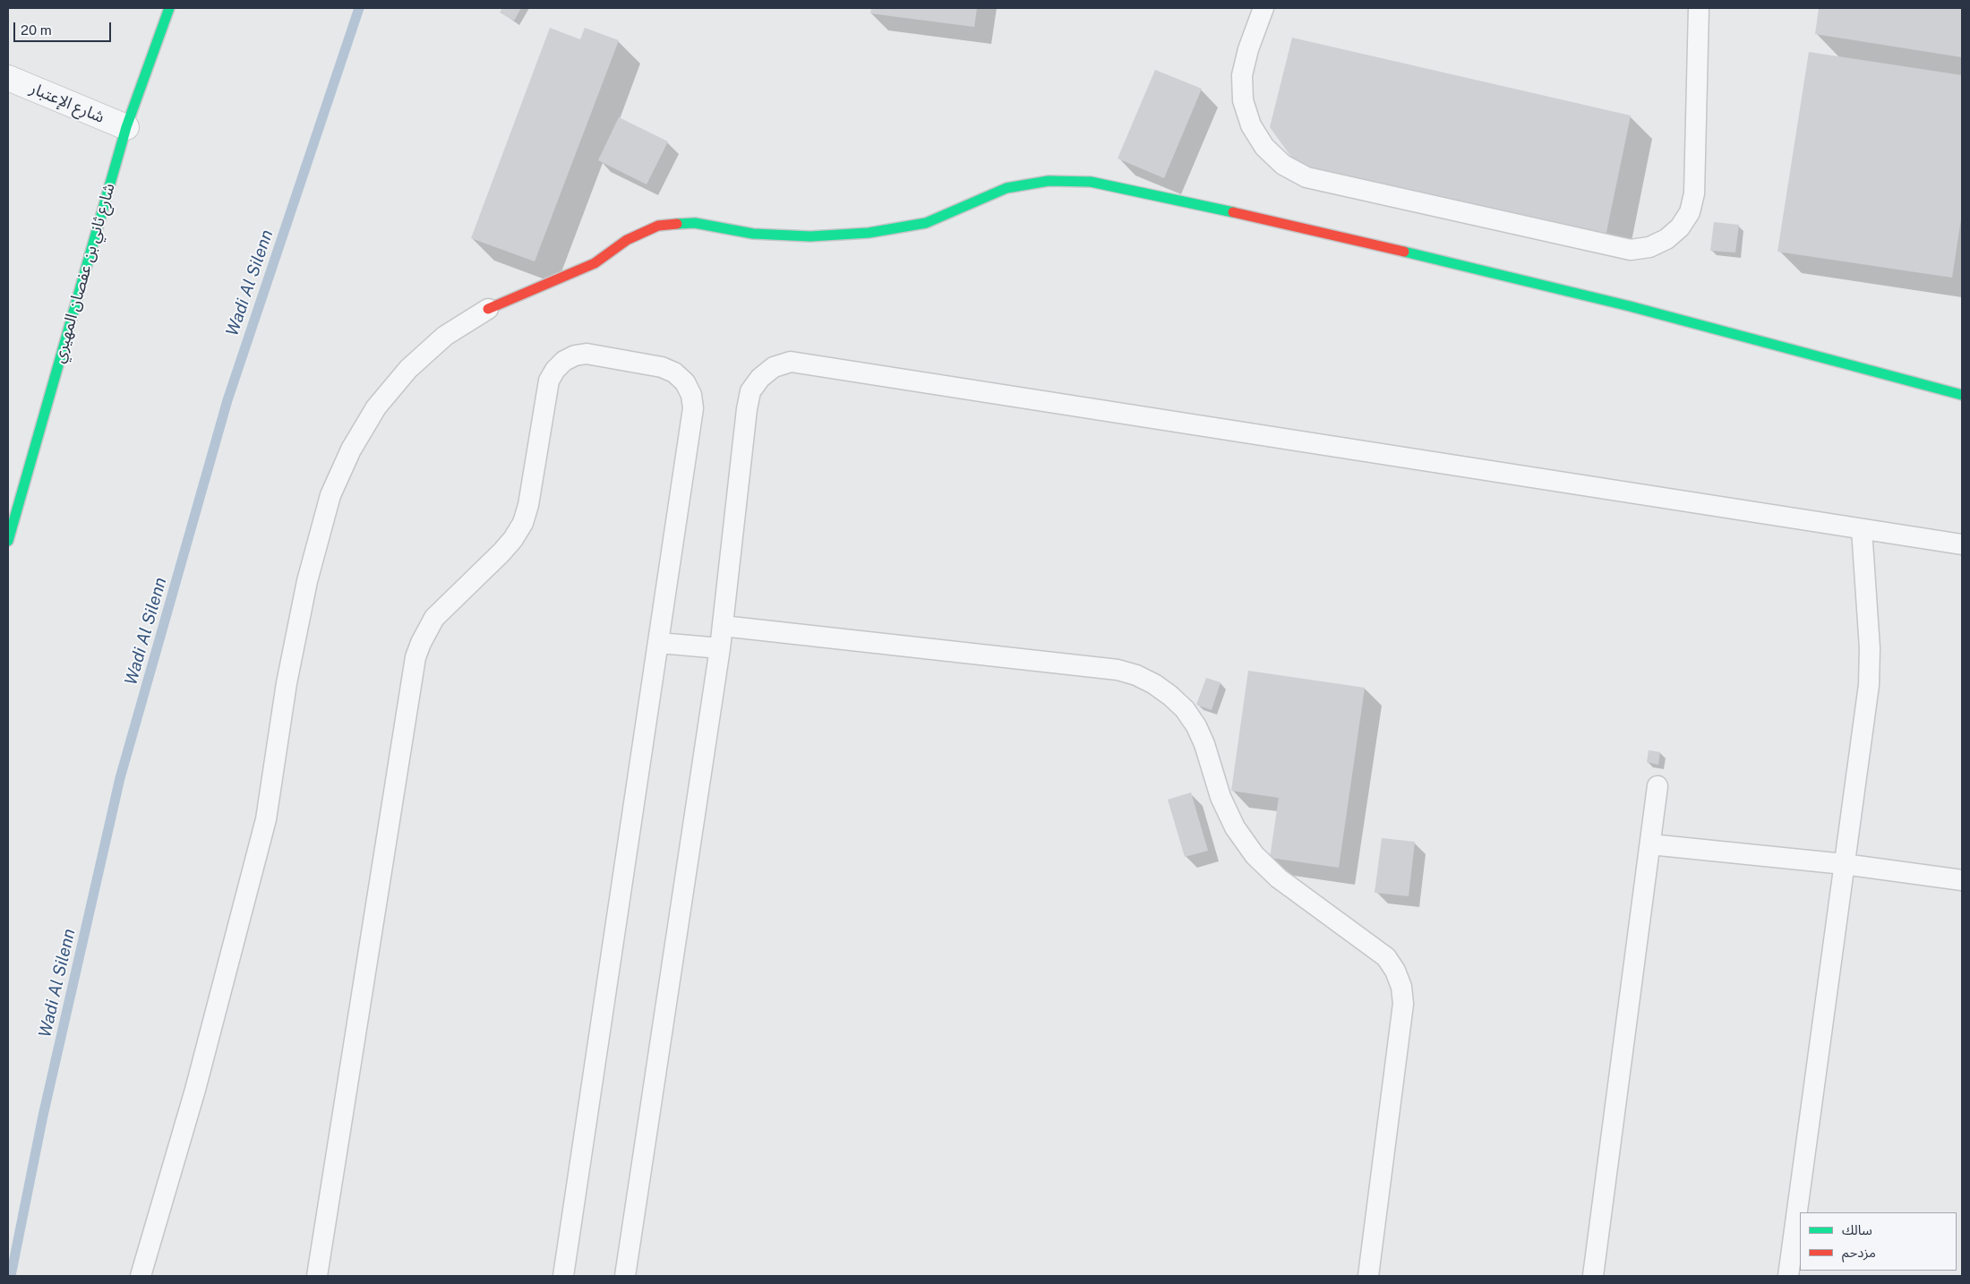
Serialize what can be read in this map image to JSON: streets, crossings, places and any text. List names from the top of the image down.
{
  "streets": {
    "street": ["شارع الإعتبار", "شارع ثاني بن عفصان المهيري"]
  },
  "crossings": [
    ["شارع الإعتبار", "شارع ثاني بن عفصان المهيري"]
  ],
  "water": ["Wadi Al Silenn"],
  "legend": ["سالك", "مزدحم"],
  "scale_bar": "20 m"
}
